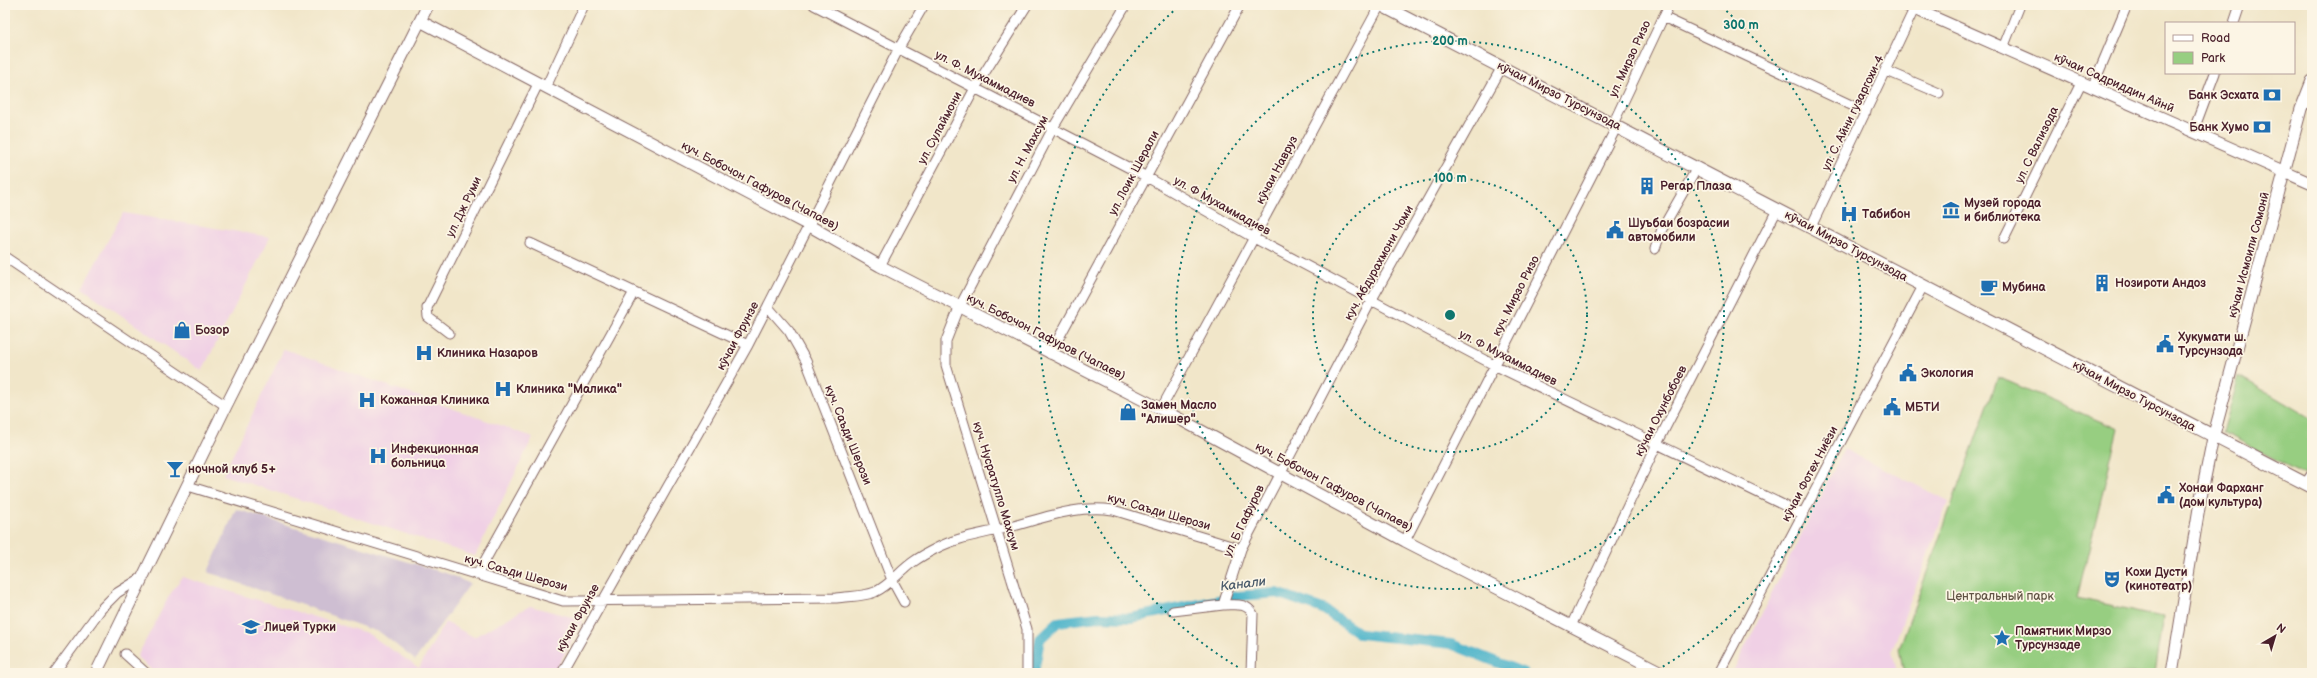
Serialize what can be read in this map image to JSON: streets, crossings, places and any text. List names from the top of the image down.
{
  "streets": {
    "main road": ["кӯчаи Мирзо Турсунзода"],
    "street": [
      "ул. Мирзо Ризо",
      "ул. Ф. Мухаммадиев",
      "кӯчаи Садриддин Айнӣ",
      "ул. С. Айни гузаргохи-4",
      "ул. Сулаймони",
      "ул. С Вализода",
      "ул. Н. Махсум",
      "кӯчаи Навруз",
      "ул. Лоик Шерали",
      "куч. Бобочон Гафуров (Чапаев)",
      "ул. Ф Мухаммадиев",
      "ул. Дж Руми",
      "кӯчаи Исмоили Сомонӣ",
      "куч. Абдурахмони Чоми",
      "куч. Мирзо Ризо",
      "кӯчаи Фрунзе",
      "кӯчаи Охунбобоев",
      "куч. Саъди Шерози",
      "кӯчаи Фотех Ниёзи",
      "куч. Нусратулло Махсум",
      "ул. Б Гафуров"
    ]
  },
  "crossings": [
    ["ул. Мирзо Ризо", "кӯчаи Мирзо Турсунзода"],
    ["ул. Мирзо Ризо", "куч. Мирзо Ризо"],
    ["ул. Ф. Мухаммадиев", "ул. Сулаймони"],
    ["ул. Ф. Мухаммадиев", "ул. Н. Махсум"],
    ["ул. Ф. Мухаммадиев", "ул. Лоик Шерали"],
    ["ул. Ф. Мухаммадиев", "ул. Ф Мухаммадиев"],
    ["ул. Ф. Мухаммадиев", "кӯчаи Фрунзе"],
    ["кӯчаи Садриддин Айнӣ", "ул. С. Айни гузаргохи-4"],
    ["кӯчаи Садриддин Айнӣ", "ул. С Вализода"],
    ["кӯчаи Садриддин Айнӣ", "кӯчаи Исмоили Сомонӣ"],
    ["кӯчаи Мирзо Турсунзода", "ул. С. Айни гузаргохи-4"],
    ["кӯчаи Мирзо Турсунзода", "кӯчаи Навруз"],
    ["кӯчаи Мирзо Турсунзода", "кӯчаи Исмоили Сомонӣ"],
    ["кӯчаи Мирзо Турсунзода", "куч. Абдурахмони Чоми"],
    ["кӯчаи Мирзо Турсунзода", "куч. Мирзо Ризо"],
    ["кӯчаи Мирзо Турсунзода", "кӯчаи Охунбобоев"],
    ["кӯчаи Мирзо Турсунзода", "кӯчаи Фотех Ниёзи"],
    ["ул. Сулаймони", "куч. Бобочон Гафуров (Чапаев)"],
    ["ул. Н. Махсум", "куч. Бобочон Гафуров (Чапаев)"],
    ["ул. Н. Махсум", "куч. Нусратулло Махсум"],
    ["кӯчаи Навруз", "куч. Бобочон Гафуров (Чапаев)"],
    ["кӯчаи Навруз", "ул. Ф Мухаммадиев"],
    ["ул. Лоик Шерали", "куч. Бобочон Гафуров (Чапаев)"],
    ["ул. Лоик Шерали", "ул. Ф Мухаммадиев"],
    ["куч. Бобочон Гафуров (Чапаев)", "ул. Дж Руми"],
    ["куч. Бобочон Гафуров (Чапаев)", "куч. Абдурахмони Чоми"],
    ["куч. Бобочон Гафуров (Чапаев)", "куч. Мирзо Ризо"],
    ["куч. Бобочон Гафуров (Чапаев)", "кӯчаи Фрунзе"],
    ["куч. Бобочон Гафуров (Чапаев)", "кӯчаи Охунбобоев"],
    ["куч. Бобочон Гафуров (Чапаев)", "куч. Нусратулло Махсум"],
    ["куч. Бобочон Гафуров (Чапаев)", "ул. Б Гафуров"],
    ["ул. Ф Мухаммадиев", "куч. Абдурахмони Чоми"],
    ["ул. Ф Мухаммадиев", "куч. Мирзо Ризо"],
    ["ул. Ф Мухаммадиев", "кӯчаи Охунбобоев"],
    ["ул. Ф Мухаммадиев", "кӯчаи Фотех Ниёзи"],
    ["куч. Абдурахмони Чоми", "ул. Б Гафуров"],
    ["кӯчаи Фрунзе", "куч. Саъди Шерози"],
    ["куч. Саъди Шерози", "куч. Нусратулло Махсум"],
    ["куч. Саъди Шерози", "ул. Б Гафуров"]
  ],
  "water": ["Канали"],
  "parks": ["Центральный парк"],
  "places": {
    "bank": ["Банк Эсхата", "Банк Хумо"],
    "building": ["Регар Плаза", "Нозироти Андоз"],
    "museum": ["Музей города и библиотека"],
    "hospital": [
      "Табибон",
      "Клиника Назаров",
      "Клиника \"Малика\"",
      "Кожанная Клиника",
      "Инфекционная больница"
    ],
    "public building": [
      "Шуъбаи бозрасии автомобили",
      "Хукумати ш. Турсунзода",
      "Экология",
      "МБТИ",
      "Хонаи Фарханг (дом культура)"
    ],
    "cafe": ["Мубина"],
    "shop": ["Бозор", "Замен Масло \"Алишер\""],
    "bar": ["ночной клуб 5+"],
    "theatre": ["Кохи Дусти (кинотеатр)"],
    "school or university": ["Лицей Турки"],
    "place": ["Памятник Мирзо Турсунзаде"]
  },
  "legend": ["Road", "Park"],
  "north": "top right",
  "rings": ["300 m", "200 m", "100 m"]
}
